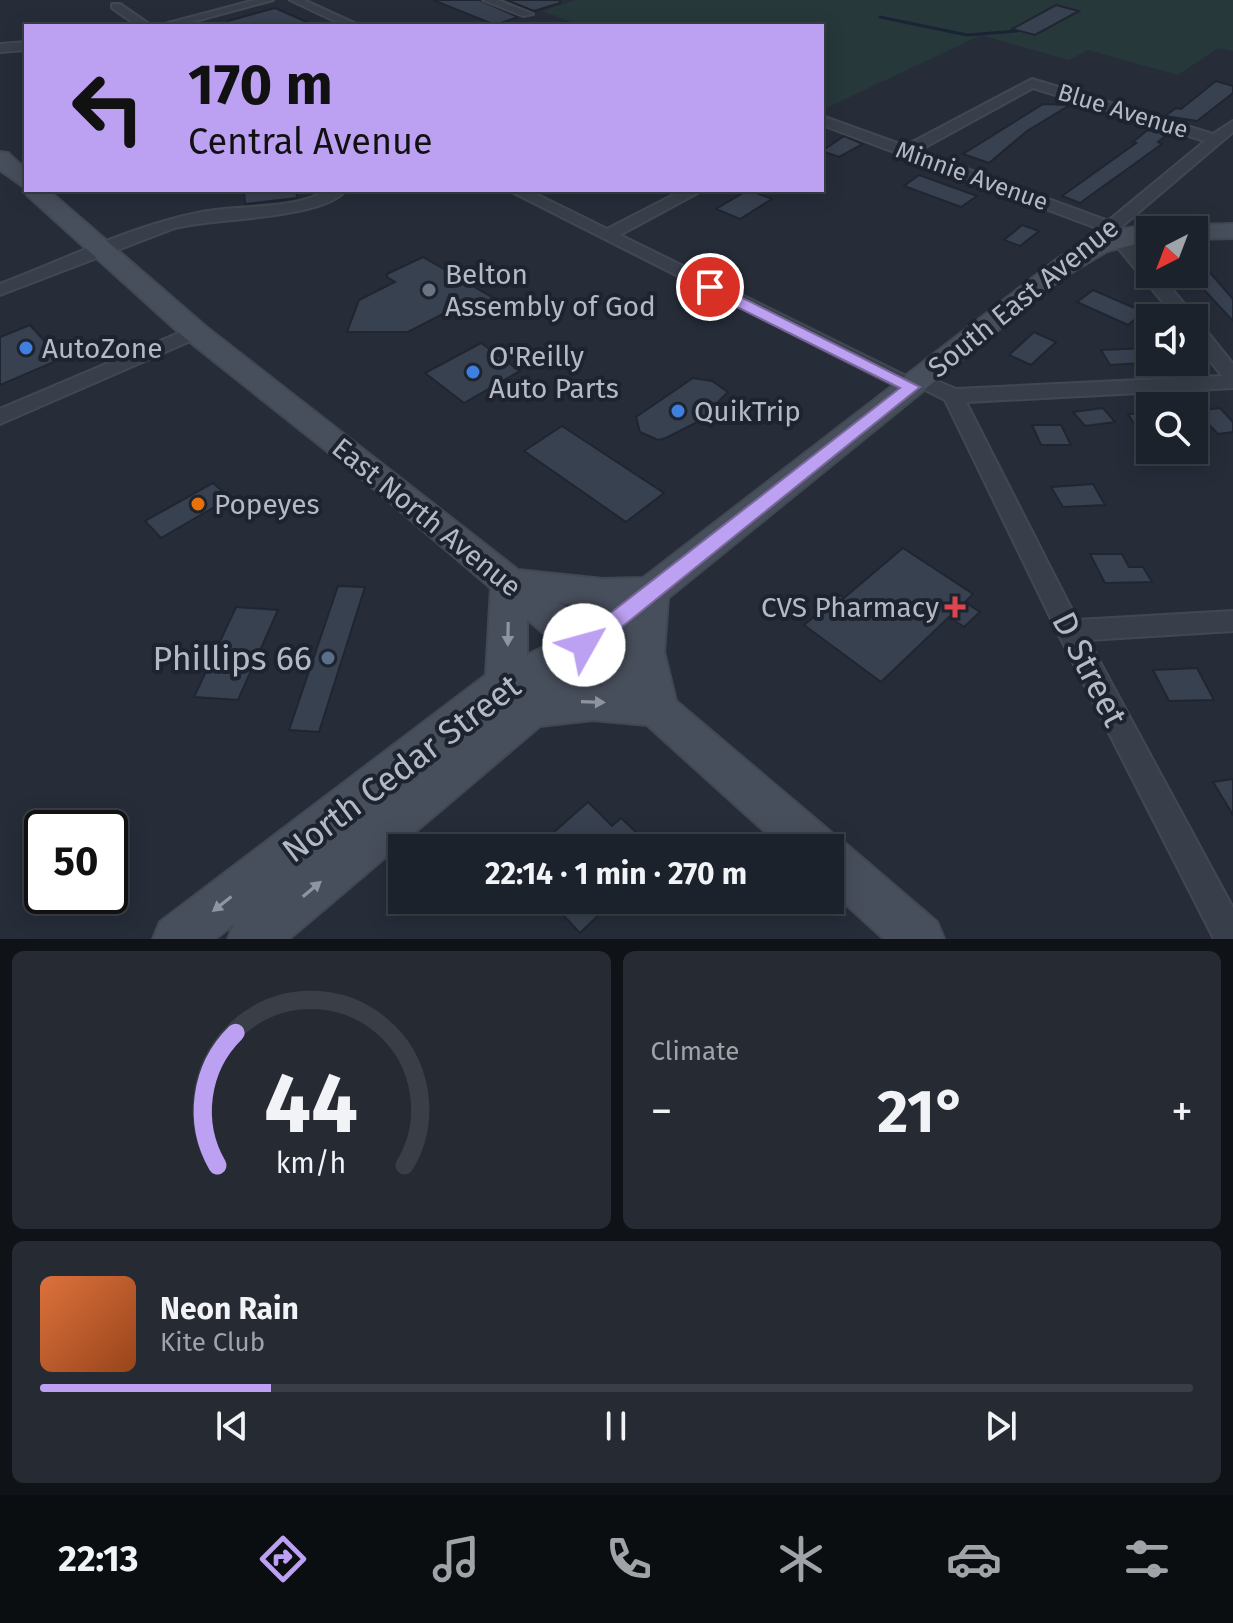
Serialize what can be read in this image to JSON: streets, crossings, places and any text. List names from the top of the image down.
{
  "streets": {
    "main road": ["South East Avenue", "East North Avenue", "North Cedar Street"],
    "street": ["Blue Avenue", "Minnie Avenue", "D Street"]
  },
  "crossings": [
    ["Blue Avenue", "Minnie Avenue"],
    ["Blue Avenue", "South East Avenue"],
    ["Minnie Avenue", "South East Avenue"],
    ["South East Avenue", "East North Avenue"],
    ["South East Avenue", "North Cedar Street"],
    ["East North Avenue", "North Cedar Street"]
  ],
  "places": {
    "other": [
      "Belton Assembly of God",
      "AutoZone",
      "O'Reilly Auto Parts",
      "QuikTrip",
      "Popeyes",
      "Phillips 66"
    ],
    "health": ["CVS Pharmacy"]
  },
  "north": "bottom left",
  "page": {
    "turn": ["170 m", "Central Avenue"],
    "limit": "50",
    "trip": "22:14 · 1 min · 270 m",
    "tile": "Climate",
    "heat": ["−", "21°", "+"],
    "song": ["Neon Rain", "Kite Club"],
    "tabs": "22:13",
    "gauge": ["44", "km/h"]
  }
}
